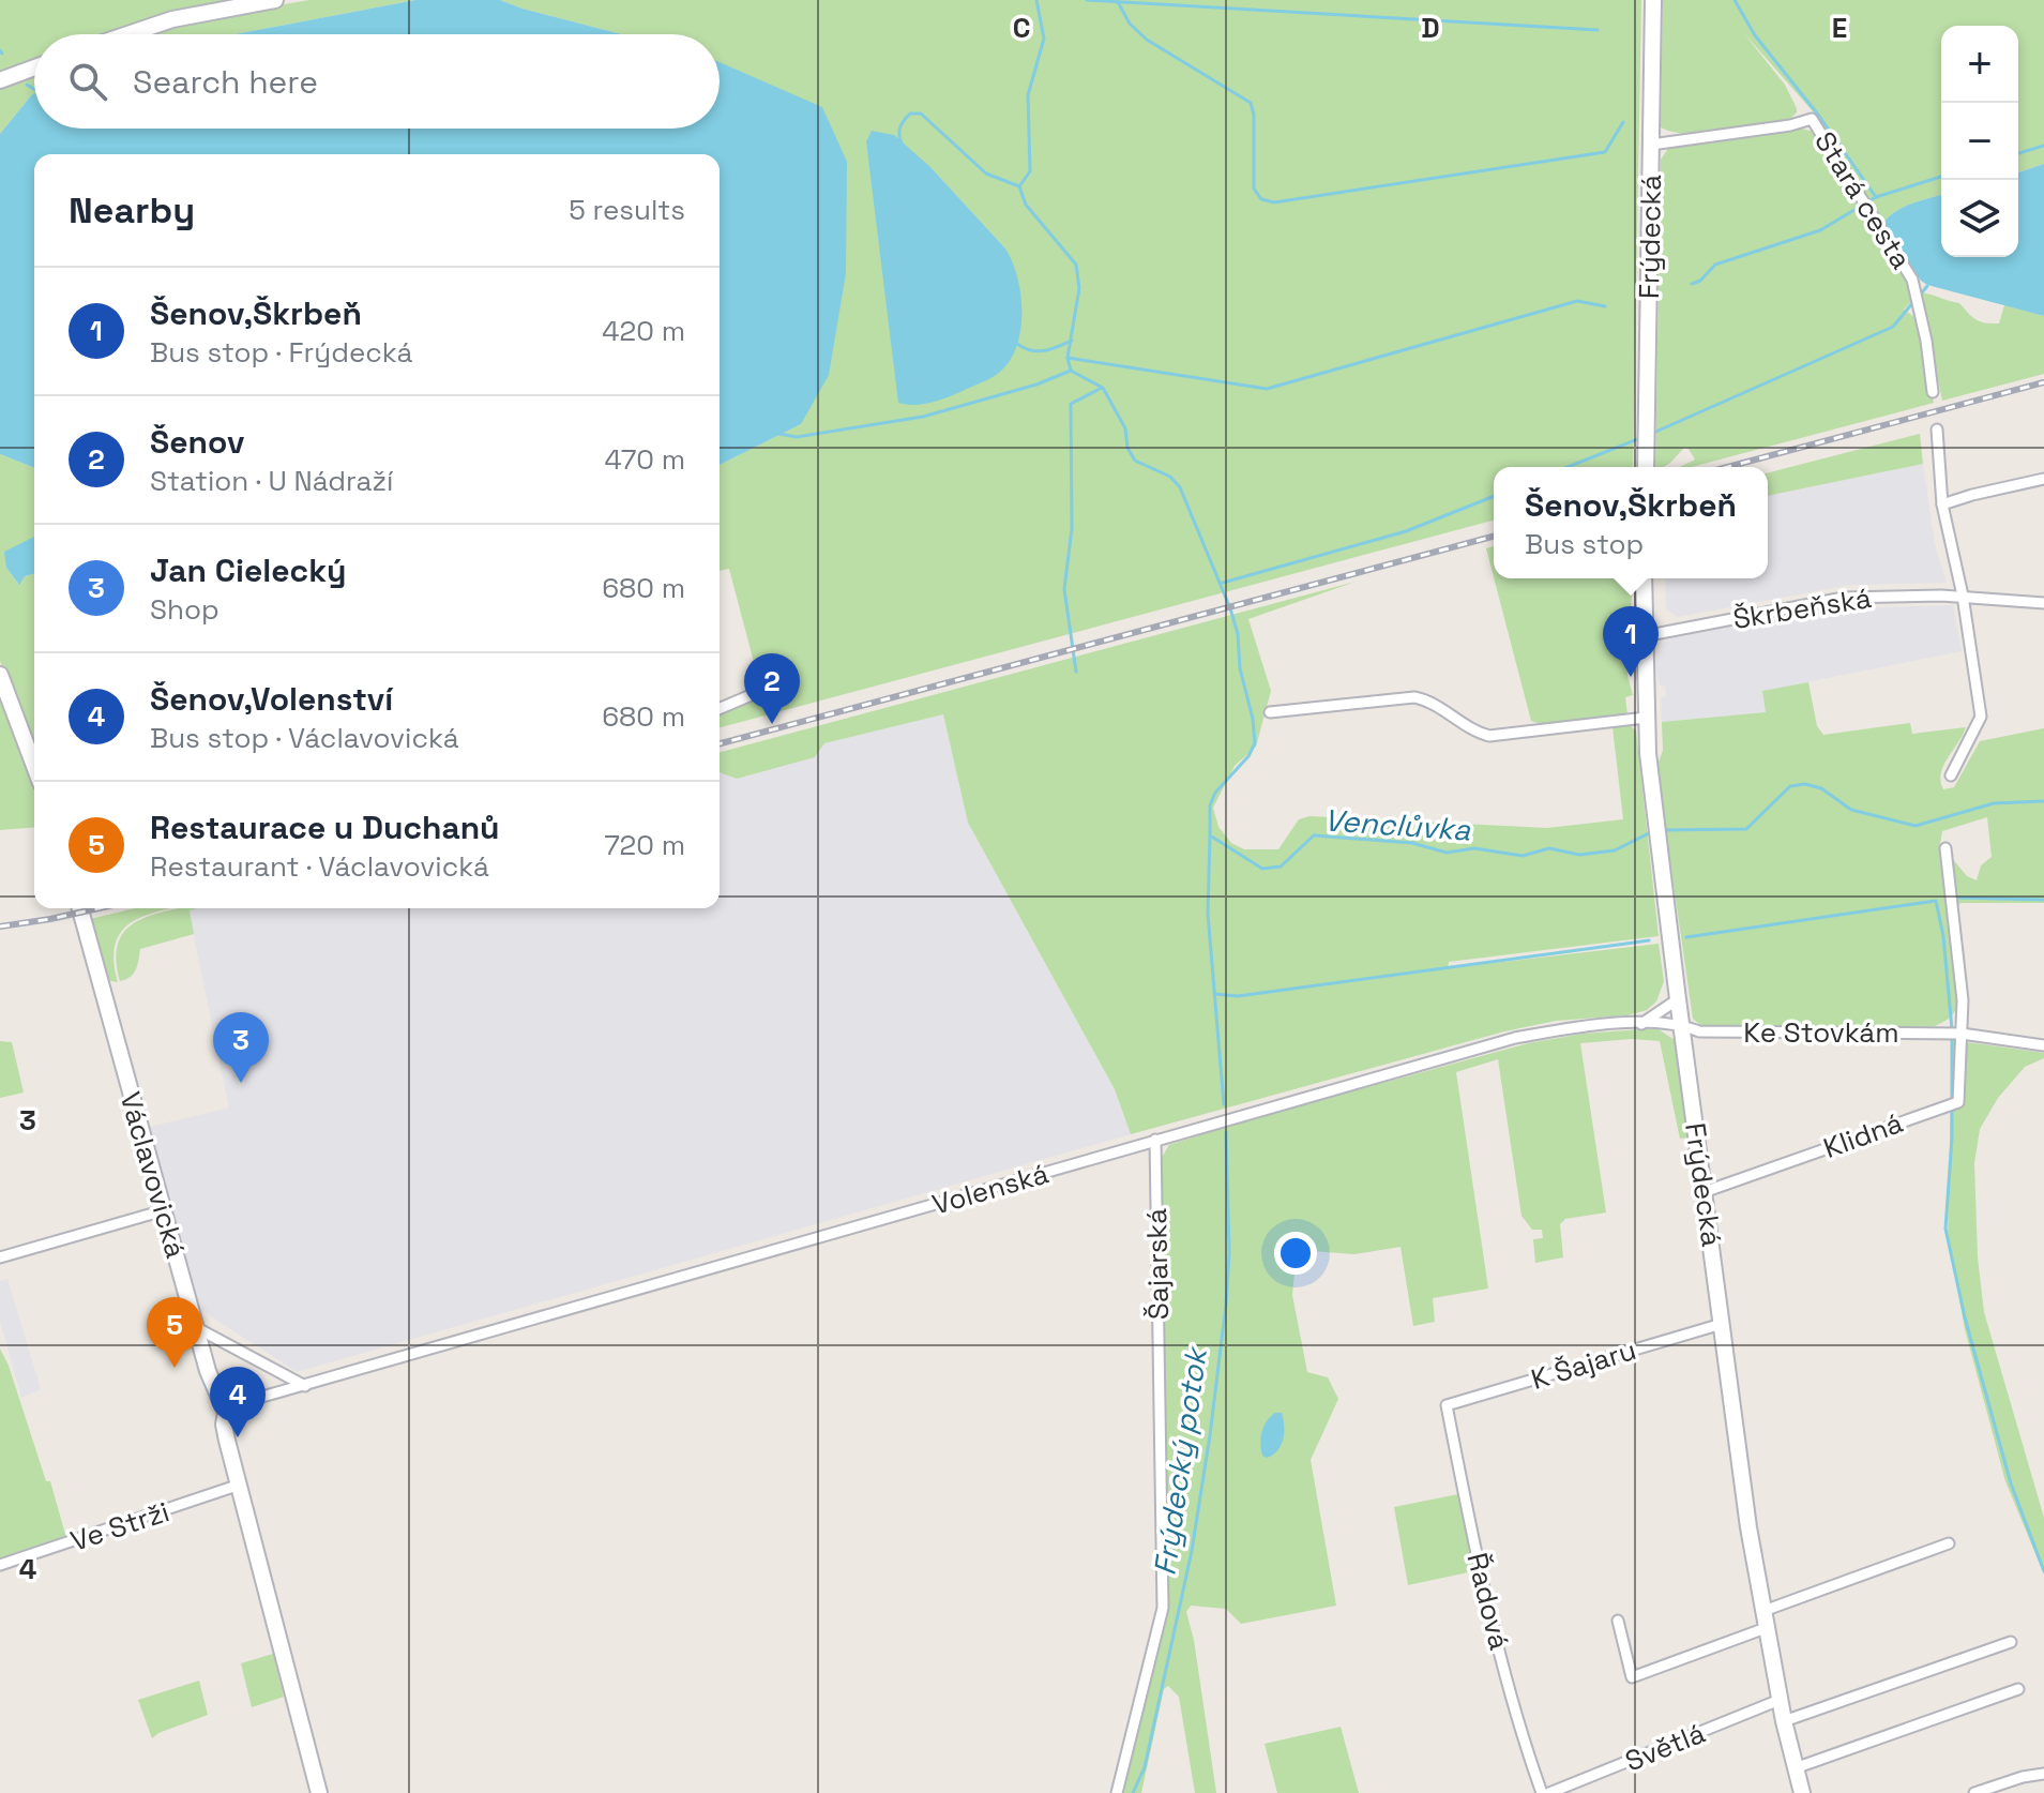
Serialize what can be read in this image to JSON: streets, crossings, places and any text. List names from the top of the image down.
{
  "streets": {
    "main road": ["Frýdecká", "Václavovická"],
    "street": [
      "Stará cesta",
      "Škrbeňská",
      "Ke Stovkám",
      "Klidná",
      "Volenská",
      "Šajarská",
      "K Šajaru",
      "Ve Strži",
      "Řadová",
      "Světlá"
    ]
  },
  "crossings": [
    ["Stará cesta", "Frýdecká"],
    ["Frýdecká", "Škrbeňská"],
    ["Frýdecká", "Ke Stovkám"],
    ["Frýdecká", "Klidná"],
    ["Frýdecká", "Volenská"],
    ["Frýdecká", "K Šajaru"],
    ["Frýdecká", "Světlá"],
    ["Ke Stovkám", "Klidná"],
    ["Ke Stovkám", "Volenská"],
    ["Václavovická", "Volenská"],
    ["Václavovická", "Ve Strži"],
    ["Volenská", "Šajarská"],
    ["K Šajaru", "Řadová"]
  ],
  "water": ["Venclůvka", "Frýdecký potok"],
  "page": {
    "map_buttons": ["+", "−"],
    "search": "Search here",
    "heading": ["Nearby", "5 results"],
    "list": [
      {
        "mark": "1",
        "name": "Šenov,Škrbeň",
        "note": "Bus stop · Frýdecká",
        "value": "420 m"
      },
      {
        "mark": "2",
        "name": "Šenov",
        "note": "Station · U Nádraží",
        "value": "470 m"
      },
      {
        "mark": "3",
        "name": "Jan Cielecký",
        "note": "Shop",
        "value": "680 m"
      },
      {
        "mark": "4",
        "name": "Šenov,Volenství",
        "note": "Bus stop · Václavovická",
        "value": "680 m"
      },
      {
        "mark": "5",
        "name": "Restaurace u Duchanů",
        "note": "Restaurant · Václavovická",
        "value": "720 m"
      }
    ],
    "popup": ["Šenov,Škrbeň", "Bus stop"],
    "pins": [
      "1",
      "2",
      "3",
      "5",
      "4"
    ]
  },
  "grid": {
    "columns": ["C", "D", "E"],
    "rows": ["3", "4"]
  }
}
